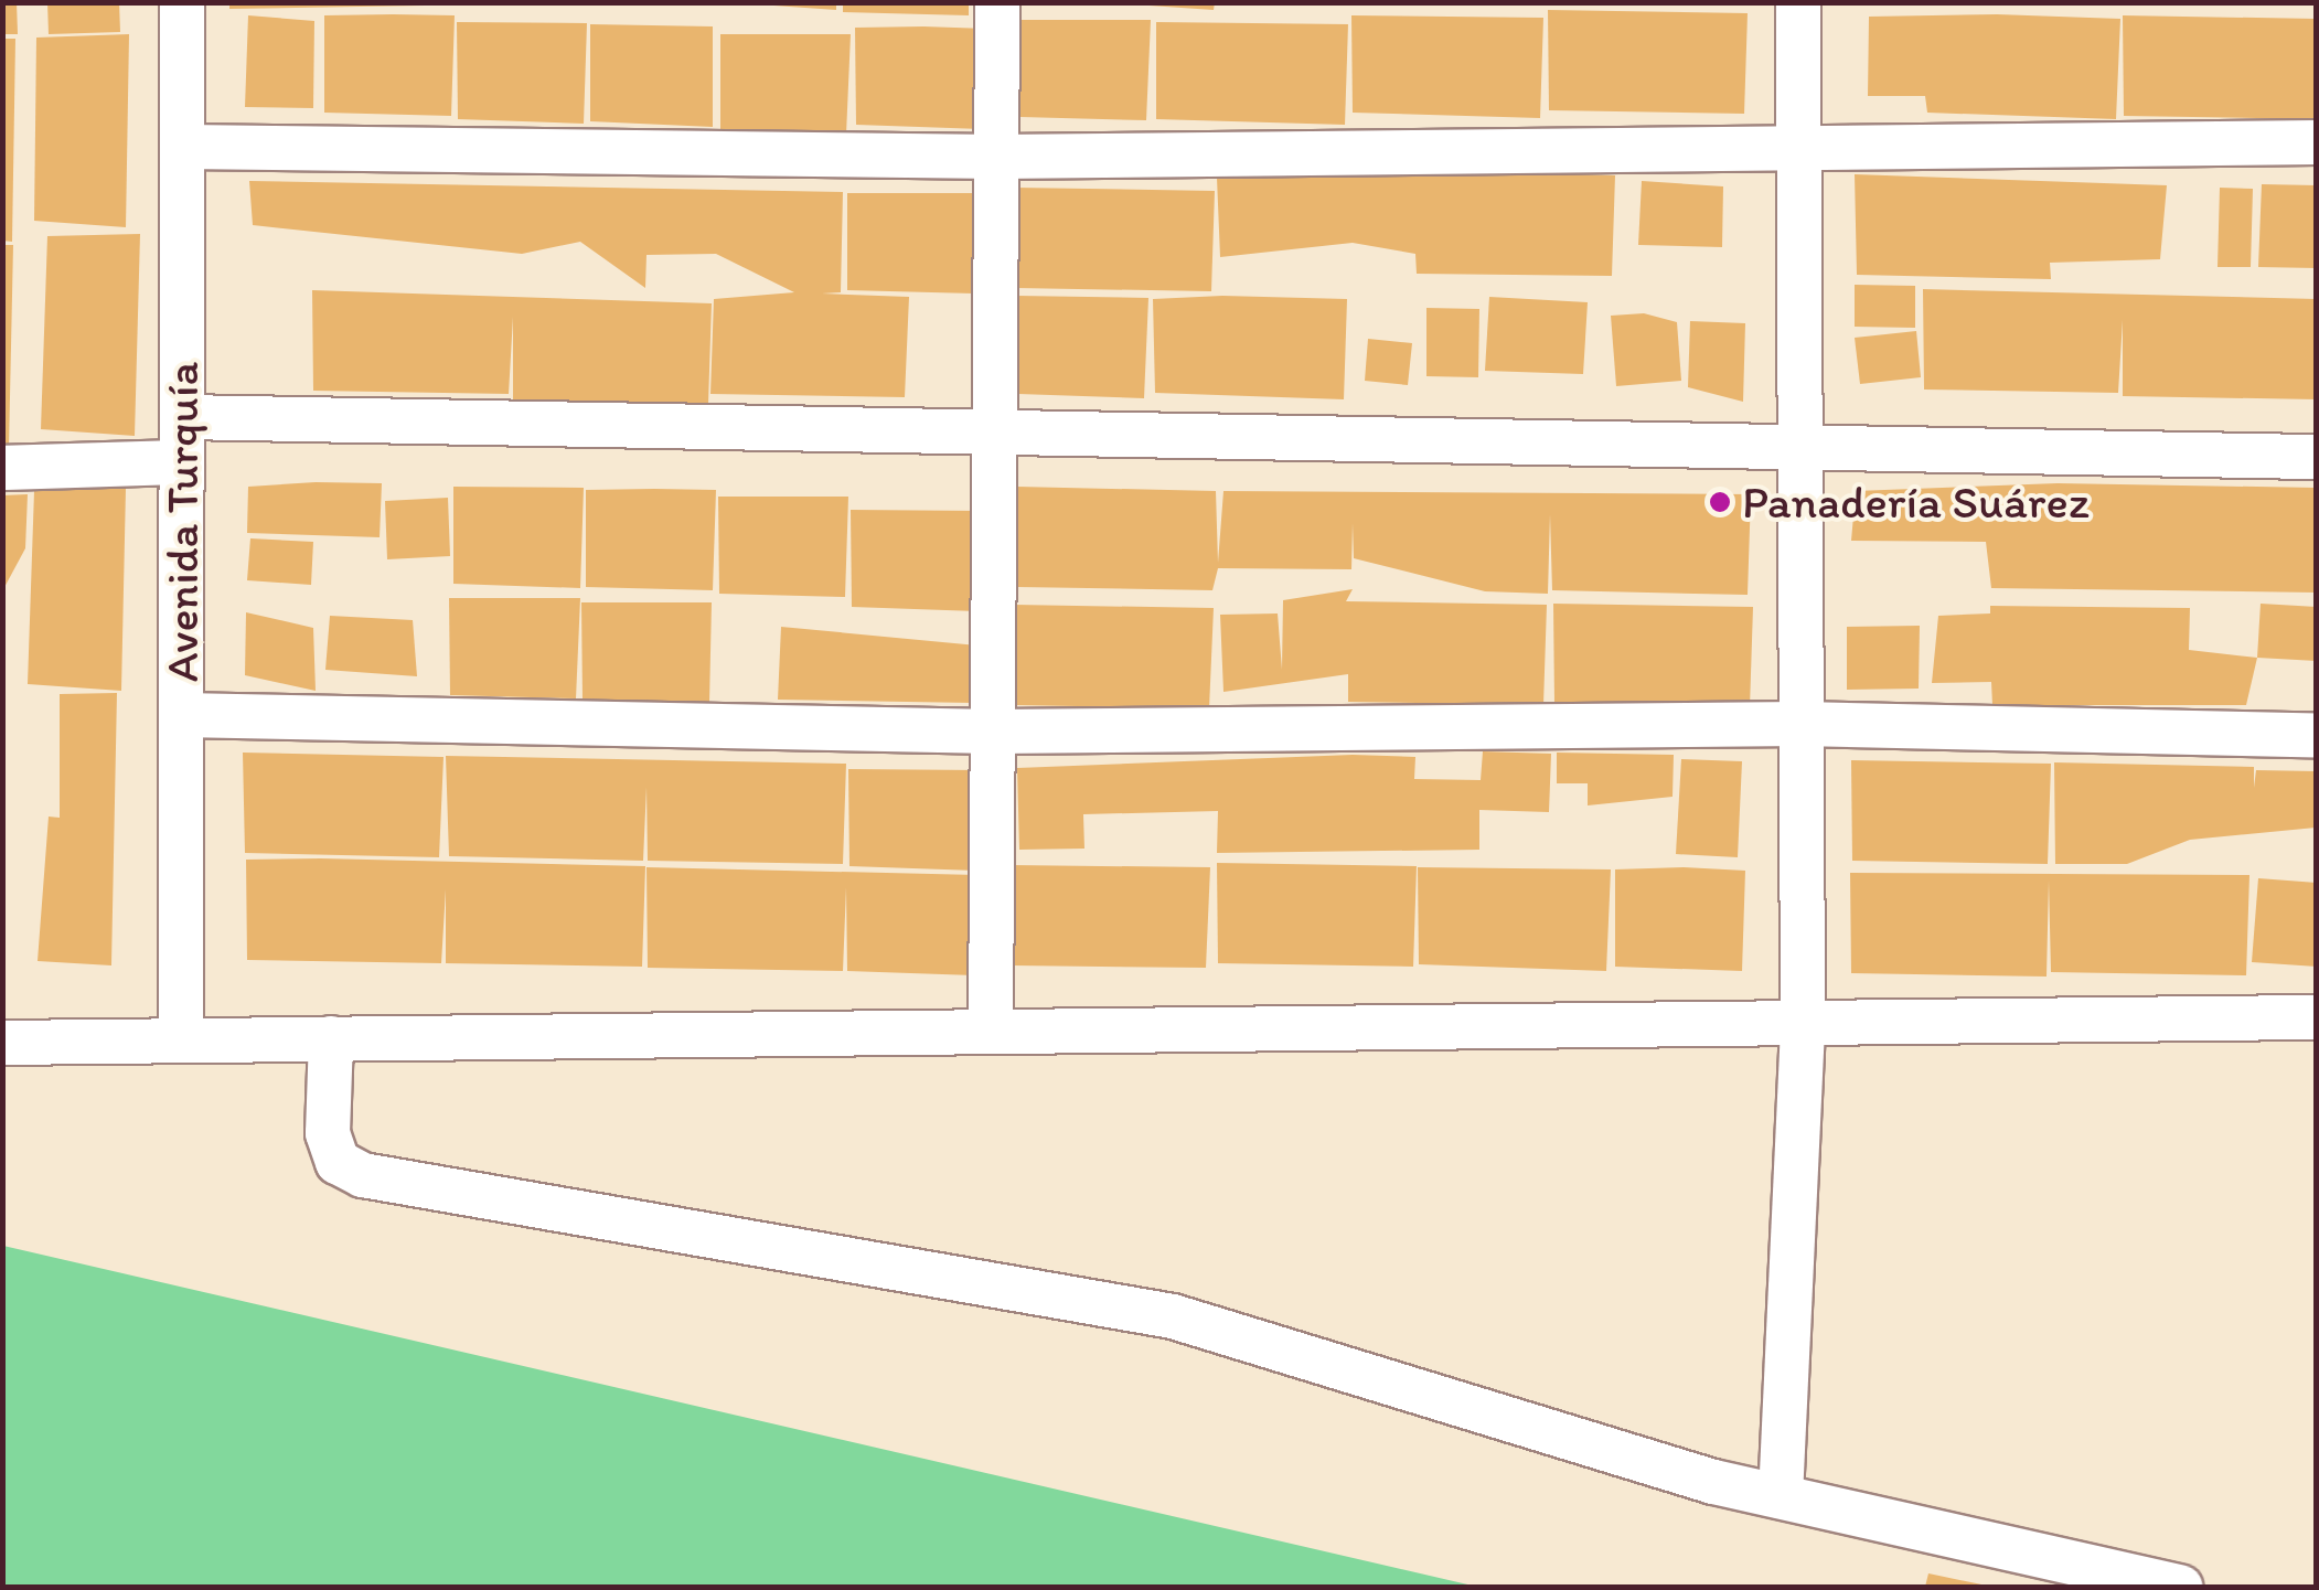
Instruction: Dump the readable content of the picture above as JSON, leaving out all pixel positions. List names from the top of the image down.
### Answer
{
  "streets": {
    "street": ["Avenida Turquía"]
  },
  "places": ["Panadería Suárez"]
}
